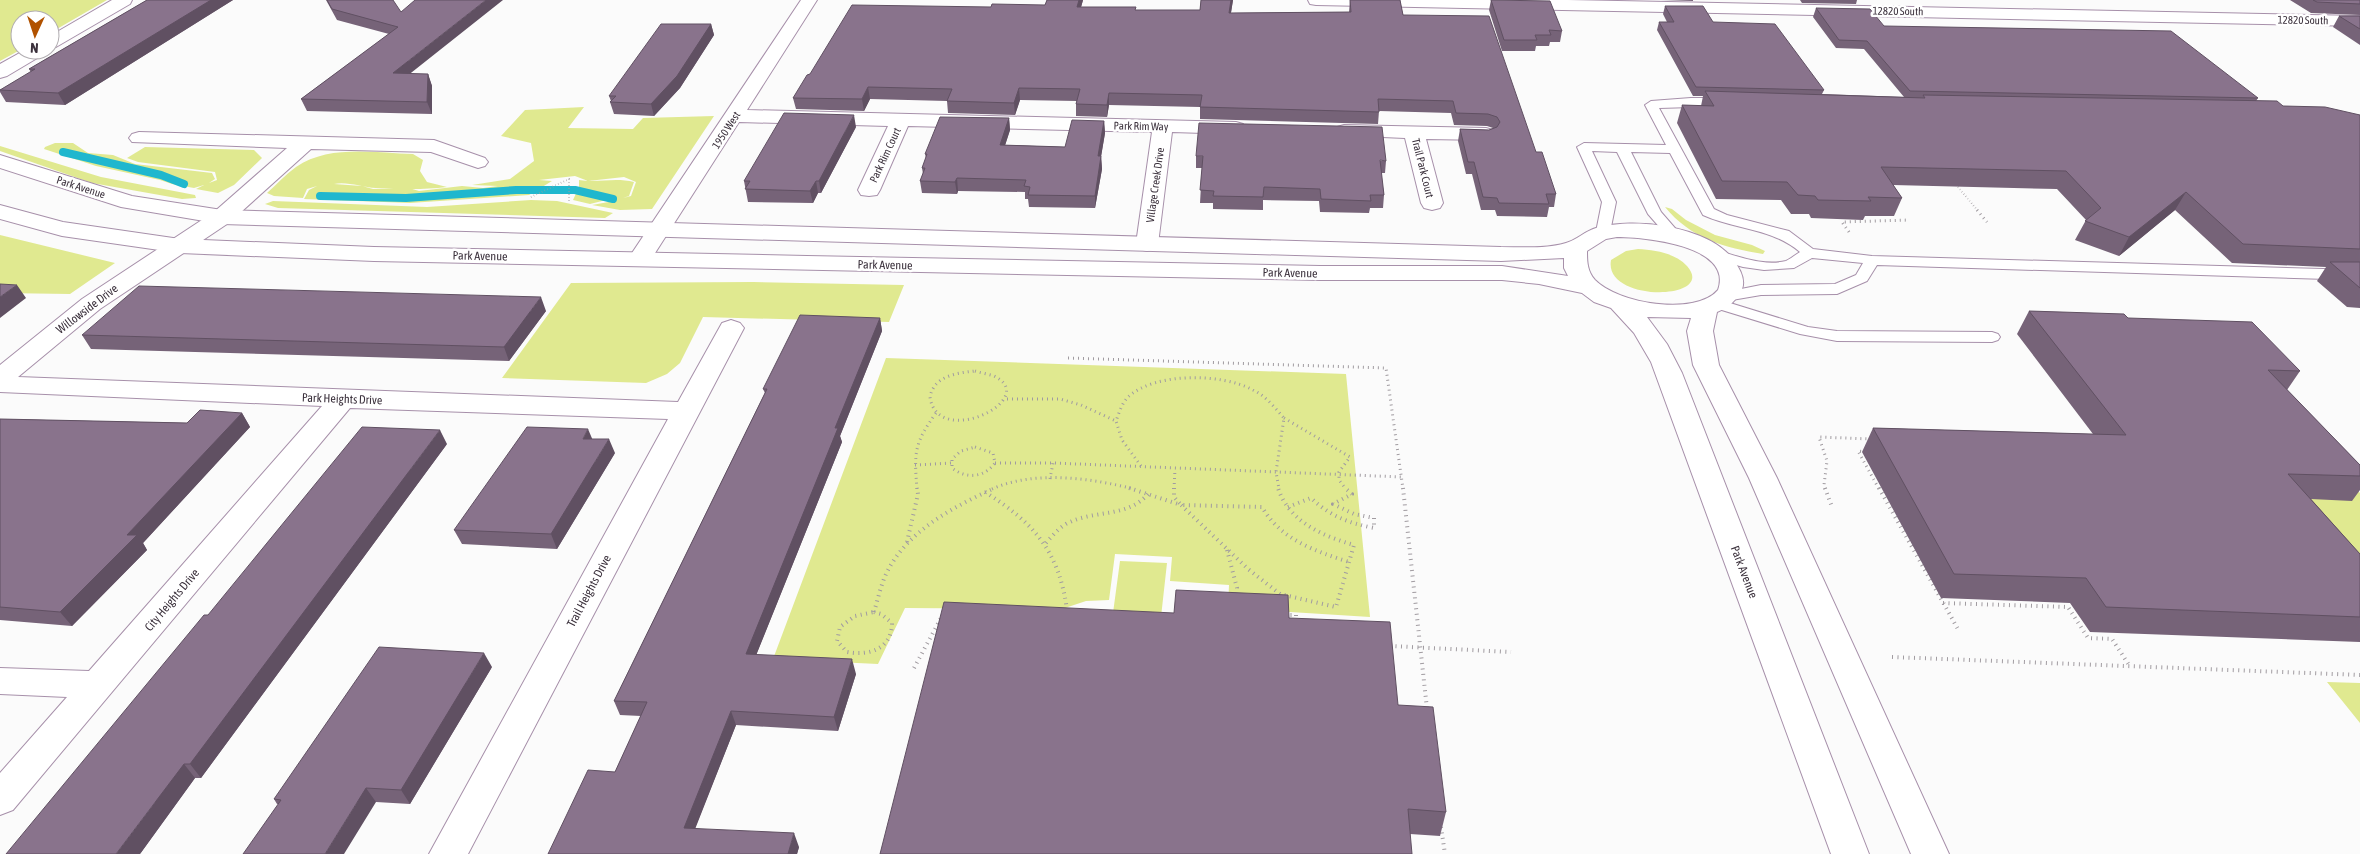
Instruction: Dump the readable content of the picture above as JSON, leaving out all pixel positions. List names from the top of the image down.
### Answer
{
  "streets": {
    "street": [
      "12820 South",
      "Park Rim Way",
      "1950 West",
      "Park Rim Court",
      "Trail Park Court",
      "Village Creek Drive",
      "Park Avenue",
      "Willowside Drive",
      "Park Heights Drive",
      "Trail Heights Drive",
      "City Heights Drive"
    ]
  },
  "crossings": [
    ["Park Rim Way", "1950 West"],
    ["Park Rim Way", "Park Rim Court"],
    ["Park Rim Way", "Village Creek Drive"],
    ["1950 West", "Park Avenue"],
    ["Village Creek Drive", "Park Avenue"],
    ["Park Avenue", "Willowside Drive"],
    ["Park Heights Drive", "Trail Heights Drive"],
    ["Park Heights Drive", "City Heights Drive"]
  ],
  "north": "bottom"
}
